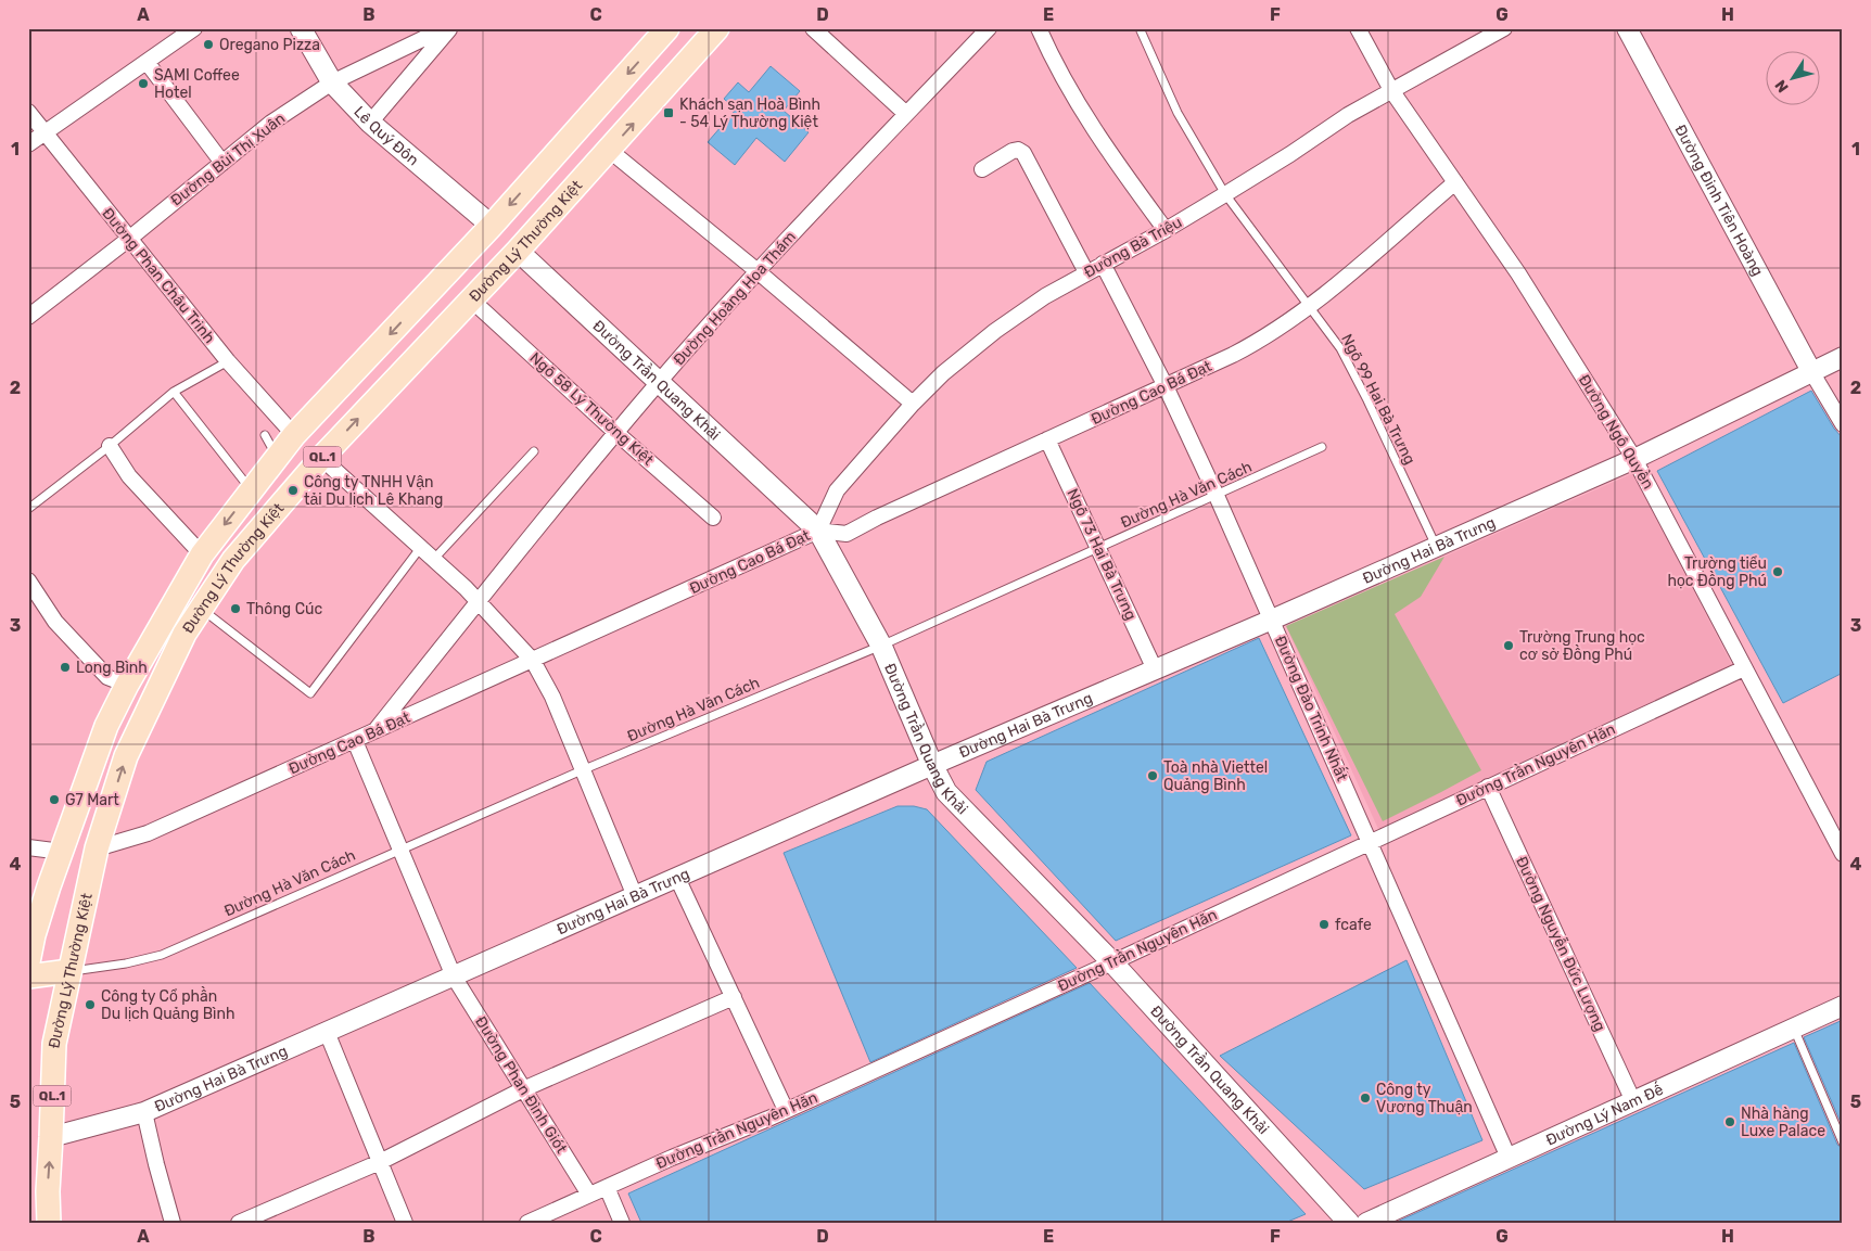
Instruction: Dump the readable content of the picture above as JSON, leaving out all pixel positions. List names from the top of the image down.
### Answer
{
  "streets": {
    "main road": [
      "Lê Quý Đôn",
      "Đường Lý Thường Kiệt",
      "Đường Trần Quang Khải",
      "QL.1"
    ],
    "street": [
      "Đường Bùi Thị Xuân",
      "Đường Đinh Tiên Hoàng",
      "Đường Bà Triệu",
      "Đường Phan Châu Trinh",
      "Đường Hoàng Hoa Thám",
      "Đường Cao Bá Đạt",
      "Ngõ 58 Lý Thường Kiệt",
      "Đường Ngô Quyền",
      "Đường Hai Bà Trưng",
      "Ngõ 73 Hai Bà Trưng",
      "Đường Đào Trinh Nhất",
      "Đường Trần Nguyên Hãn",
      "Đường Nguyễn Đức Lượng",
      "Đường Phan Đình Giót",
      "Đường Lý Nam Đế"
    ],
    "lane": ["Ngõ 99 Hai Bà Trưng", "Đường Hà Văn Cách"]
  },
  "crossings": [
    ["Lê Quý Đôn", "Đường Bùi Thị Xuân"],
    ["Lê Quý Đôn", "Đường Lý Thường Kiệt"],
    ["Đường Bùi Thị Xuân", "Đường Phan Châu Trinh"],
    ["Đường Đinh Tiên Hoàng", "Đường Hai Bà Trưng"],
    ["Đường Lý Thường Kiệt", "Đường Phan Châu Trinh"],
    ["Đường Lý Thường Kiệt", "Đường Trần Quang Khải"],
    ["Đường Lý Thường Kiệt", "Đường Cao Bá Đạt"],
    ["Đường Lý Thường Kiệt", "Ngõ 58 Lý Thường Kiệt"],
    ["Đường Lý Thường Kiệt", "Đường Hà Văn Cách"],
    ["Đường Lý Thường Kiệt", "Đường Hai Bà Trưng"],
    ["Đường Bà Triệu", "Đường Trần Quang Khải"],
    ["Đường Bà Triệu", "Đường Cao Bá Đạt"],
    ["Đường Bà Triệu", "Ngõ 99 Hai Bà Trưng"],
    ["Đường Bà Triệu", "Đường Ngô Quyền"],
    ["Đường Bà Triệu", "Đường Đào Trinh Nhất"],
    ["Đường Hoàng Hoa Thám", "Đường Trần Quang Khải"],
    ["Đường Hoàng Hoa Thám", "Đường Cao Bá Đạt"],
    ["Đường Hoàng Hoa Thám", "Ngõ 58 Lý Thường Kiệt"],
    ["Đường Trần Quang Khải", "Đường Cao Bá Đạt"],
    ["Đường Trần Quang Khải", "Đường Hà Văn Cách"],
    ["Đường Trần Quang Khải", "Đường Hai Bà Trưng"],
    ["Đường Trần Quang Khải", "Đường Trần Nguyên Hãn"],
    ["Đường Cao Bá Đạt", "Ngõ 99 Hai Bà Trưng"],
    ["Đường Cao Bá Đạt", "Đường Ngô Quyền"],
    ["Đường Cao Bá Đạt", "Ngõ 73 Hai Bà Trưng"],
    ["Đường Cao Bá Đạt", "Đường Đào Trinh Nhất"],
    ["Đường Cao Bá Đạt", "Đường Phan Đình Giót"],
    ["Ngõ 99 Hai Bà Trưng", "Đường Hai Bà Trưng"],
    ["Đường Ngô Quyền", "Đường Hai Bà Trưng"],
    ["Đường Ngô Quyền", "Đường Trần Nguyên Hãn"],
    ["Đường Hà Văn Cách", "Ngõ 73 Hai Bà Trưng"],
    ["Đường Hà Văn Cách", "Đường Đào Trinh Nhất"],
    ["Đường Hà Văn Cách", "Đường Phan Đình Giót"],
    ["Đường Hai Bà Trưng", "Ngõ 73 Hai Bà Trưng"],
    ["Đường Hai Bà Trưng", "Đường Đào Trinh Nhất"],
    ["Đường Hai Bà Trưng", "Đường Phan Đình Giót"],
    ["Đường Đào Trinh Nhất", "Đường Trần Nguyên Hãn"],
    ["Đường Đào Trinh Nhất", "Đường Lý Nam Đế"],
    ["Đường Trần Nguyên Hãn", "Đường Nguyễn Đức Lượng"],
    ["Đường Trần Nguyên Hãn", "Đường Phan Đình Giót"],
    ["Đường Nguyễn Đức Lượng", "Đường Lý Nam Đế"]
  ],
  "places": {
    "other": [
      "Oregano Pizza",
      "SAMI Coffee Hotel",
      "Công ty TNHH Vận tải Du lịch Lê Khang",
      "Trường tiểu học Đồng Phú",
      "Thông Cúc",
      "Trường Trung học cơ sở Đồng Phú",
      "Long Bình",
      "Toà nhà Viettel Quảng Bình",
      "G7 Mart",
      "fcafe",
      "Công ty Cổ phần Du lịch Quảng Bình",
      "Công ty Vương Thuận",
      "Nhà hàng Luxe Palace"
    ],
    "transit": ["Khách sạn Hoà Bình - 54 Lý Thường Kiệt"]
  },
  "north": "bottom left",
  "grid": {
    "columns": [
      "A",
      "B",
      "C",
      "D",
      "E",
      "F",
      "G",
      "H"
    ],
    "rows": [
      "1",
      "2",
      "3",
      "4",
      "5"
    ]
  }
}
